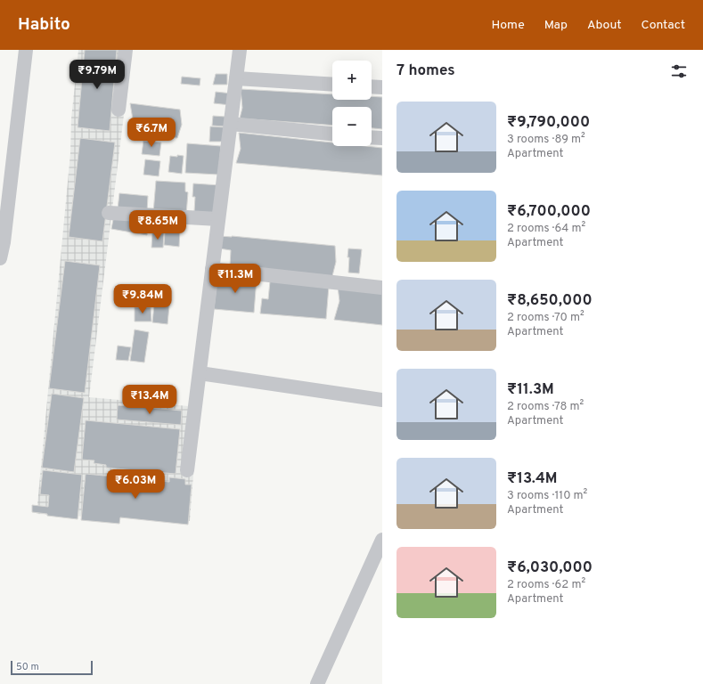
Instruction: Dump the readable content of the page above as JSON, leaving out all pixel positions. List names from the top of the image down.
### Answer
{
  "scale_bar": "50 m",
  "page": {
    "header": "Habito",
    "nav": [
      "Home",
      "Map",
      "About",
      "Contact"
    ],
    "heading": "7 homes",
    "price": [
      "₹9.79M",
      "₹6.7M",
      "₹8.65M",
      "₹11.3M",
      "₹9.84M",
      "₹13.4M",
      "₹6.03M"
    ],
    "map_buttons": ["+", "−"],
    "list": [
      {
        "name": "₹9,790,000",
        "note": "3 rooms · 89 m² · Apartment"
      },
      {
        "name": "₹6,700,000",
        "note": "2 rooms · 64 m² · Apartment"
      },
      {
        "name": "₹8,650,000",
        "note": "2 rooms · 70 m² · Apartment"
      },
      {
        "name": "₹11.3M",
        "note": "2 rooms · 78 m² · Apartment"
      },
      {
        "name": "₹13.4M",
        "note": "3 rooms · 110 m² · Apartment"
      },
      {
        "name": "₹6,030,000",
        "note": "2 rooms · 62 m² · Apartment"
      }
    ],
    "scale": "50 m"
  }
}
